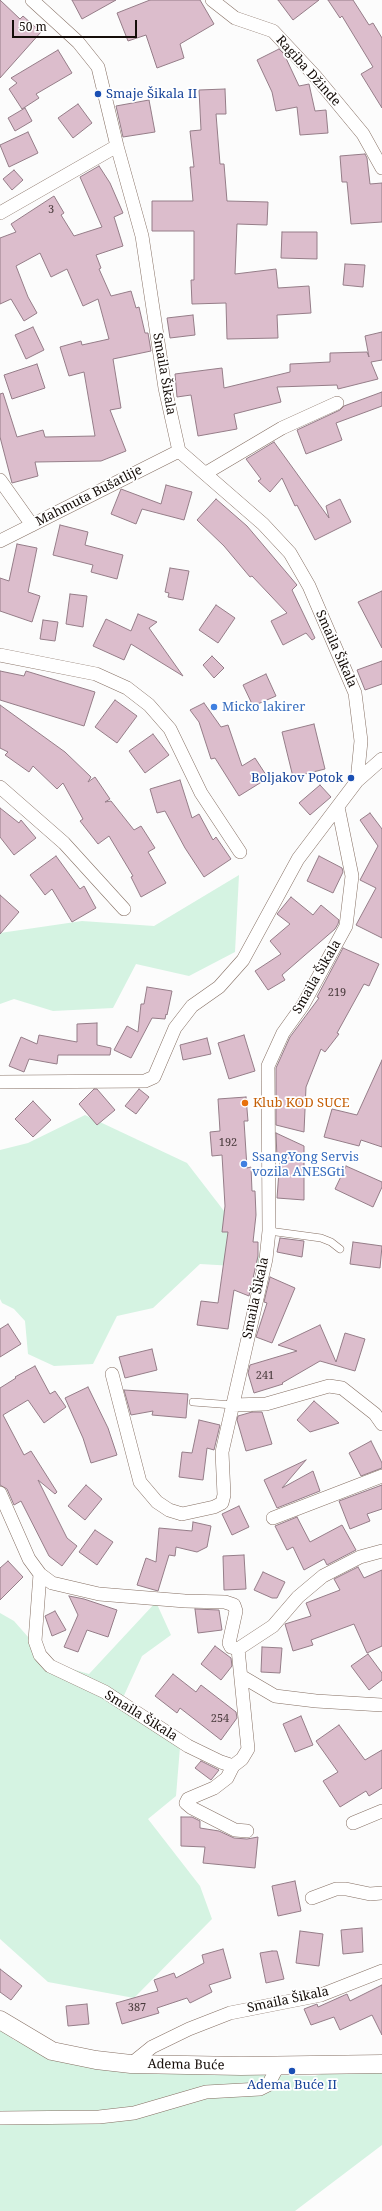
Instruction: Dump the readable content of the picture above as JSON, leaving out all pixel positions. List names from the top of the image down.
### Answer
{
  "streets": {
    "street": [
      "Ragiba Džinde",
      "Smaila Šikala",
      "Mahmuta Bušatlije",
      "Adema Buće"
    ]
  },
  "crossings": [
    ["Smaila Šikala", "Mahmuta Bušatlije"],
    ["Smaila Šikala", "Adema Buće"]
  ],
  "places": [
    "Smaje Šikala II",
    "Micko lakirer",
    "Boljakov Potok",
    "Klub KOD SUCE",
    "SsangYong Servis vozila ANESGti",
    "Adema Buće II"
  ],
  "house_numbers": [
    "3",
    "219",
    "192",
    "241",
    "254",
    "387"
  ],
  "scale_bar": "50 m"
}
